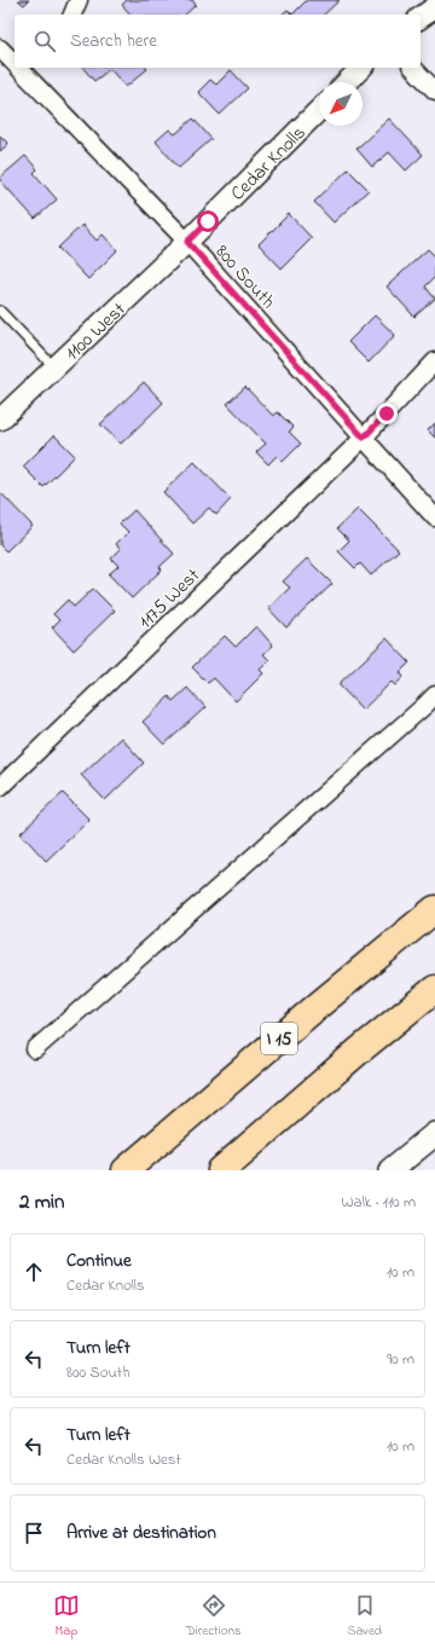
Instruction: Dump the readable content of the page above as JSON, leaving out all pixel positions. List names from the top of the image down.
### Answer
{
  "streets": {
    "highway": ["I 15"],
    "street": [
      "Cedar Knolls",
      "800 South",
      "1100 West",
      "1175 West"
    ]
  },
  "crossings": [
    ["Cedar Knolls", "800 South"],
    ["Cedar Knolls", "1100 West"],
    ["800 South", "1100 West"],
    ["800 South", "1175 West"]
  ],
  "north": "bottom left",
  "page": {
    "search": "Search here",
    "heading": ["2 min", "Walk · 110 m"],
    "list": [
      ["Continue", "Cedar Knolls", "10 m"],
      ["Turn left", "800 South", "90 m"],
      ["Turn left", "Cedar Knolls West", "10 m"],
      "Arrive at destination"
    ],
    "nav": ["Map", "Directions", "Saved"]
  }
}
